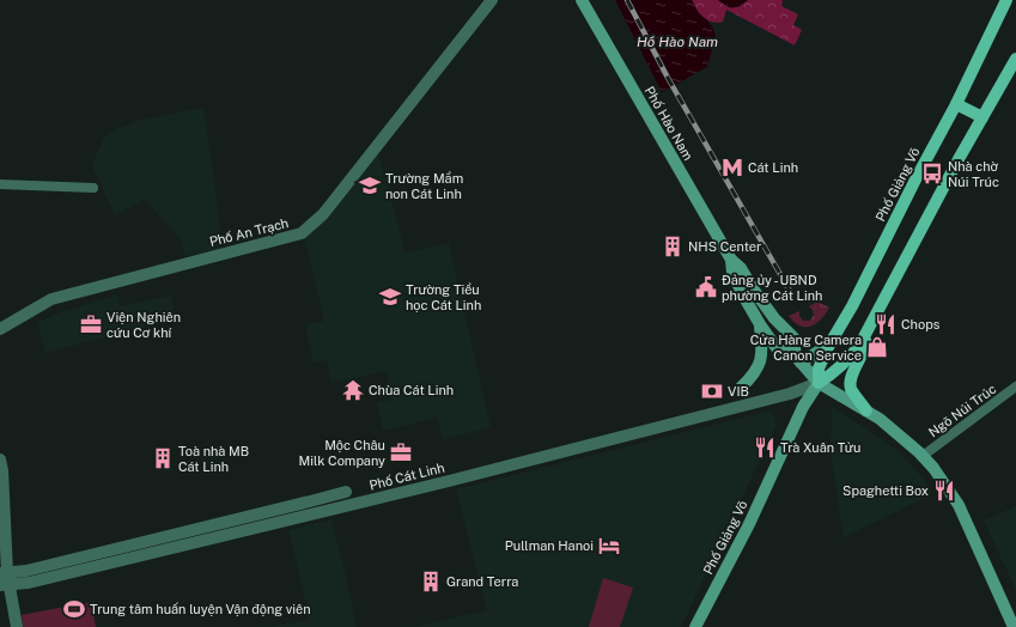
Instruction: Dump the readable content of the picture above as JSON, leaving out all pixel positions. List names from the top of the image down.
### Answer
{
  "streets": {
    "main road": ["Phố Hào Nam", "Phố Giảng Võ"],
    "street": ["Phố An Trạch", "Ngõ Núi Trúc", "Phố Cát Linh"]
  },
  "crossings": [
    ["Phố Hào Nam", "Phố Giảng Võ"],
    ["Phố Hào Nam", "Ngõ Núi Trúc"],
    ["Phố Hào Nam", "Phố Cát Linh"],
    ["Phố Giảng Võ", "Phố Cát Linh"]
  ],
  "water": ["Hồ Hào Nam"],
  "places": {
    "metro station": ["Cát Linh"],
    "bus stop": ["Nhà chờ Núi Trúc"],
    "school or university": ["Trường Mầm non Cát Linh", "Trường Tiểu học Cát Linh"],
    "building": ["NHS Center", "Toà nhà MB Cát Linh", "Grand Terra"],
    "public building": ["Đảng ủy - UBND phường Cát Linh"],
    "office": ["Viện Nghiên cứu Cơ khí", "Mộc Châu Milk Company"],
    "restaurant": ["Chops", "Trà Xuân Tửu", "Spaghetti Box"],
    "shop": ["Cửa Hàng Camera Canon Service"],
    "temple": ["Chùa Cát Linh"],
    "bank": ["VIB"],
    "hotel": ["Pullman Hanoi"],
    "sports": ["Trung tâm huấn luyện Vận động viên"]
  }
}
